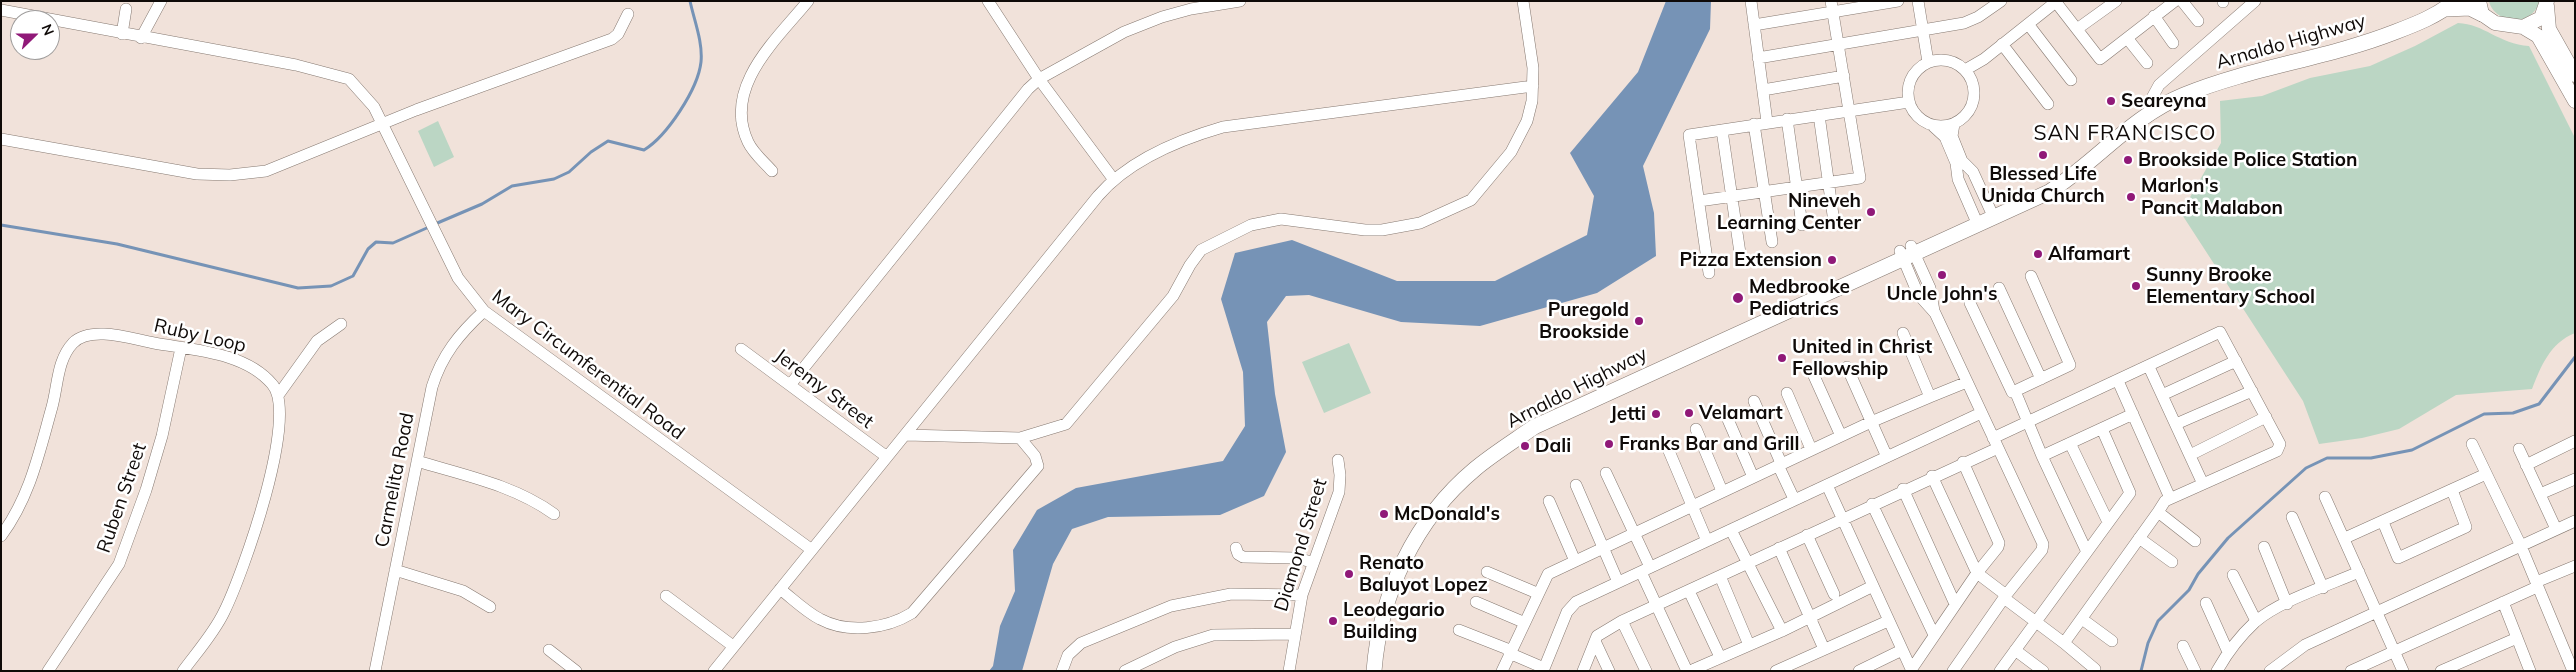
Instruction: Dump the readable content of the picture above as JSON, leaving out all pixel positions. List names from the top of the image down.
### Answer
{
  "streets": {
    "main road": ["Arnaldo Highway"],
    "street": [
      "Ruby Loop",
      "Mary Circumferential Road",
      "Jeremy Street",
      "Carmelita Road",
      "Ruben Street",
      "Diamond Street"
    ]
  },
  "crossings": [
    ["Ruby Loop", "Ruben Street"],
    ["Mary Circumferential Road", "Carmelita Road"]
  ],
  "districts": ["SAN FRANCISCO"],
  "places": [
    "Seareyna",
    "Blessed Life Unida Church",
    "Brookside Police Station",
    "Marlon's Pancit Malabon",
    "Nineveh Learning Center",
    "Alfamart",
    "Pizza Extension",
    "Uncle John's",
    "Sunny Brooke Elementary School",
    "Medbrooke Pediatrics",
    "Puregold Brookside",
    "United in Christ Fellowship",
    "Velamart",
    "Jetti",
    "Franks Bar and Grill",
    "Dali",
    "McDonald's",
    "Renato Baluyot Lopez",
    "Leodegario Building"
  ],
  "north": "right"
}
